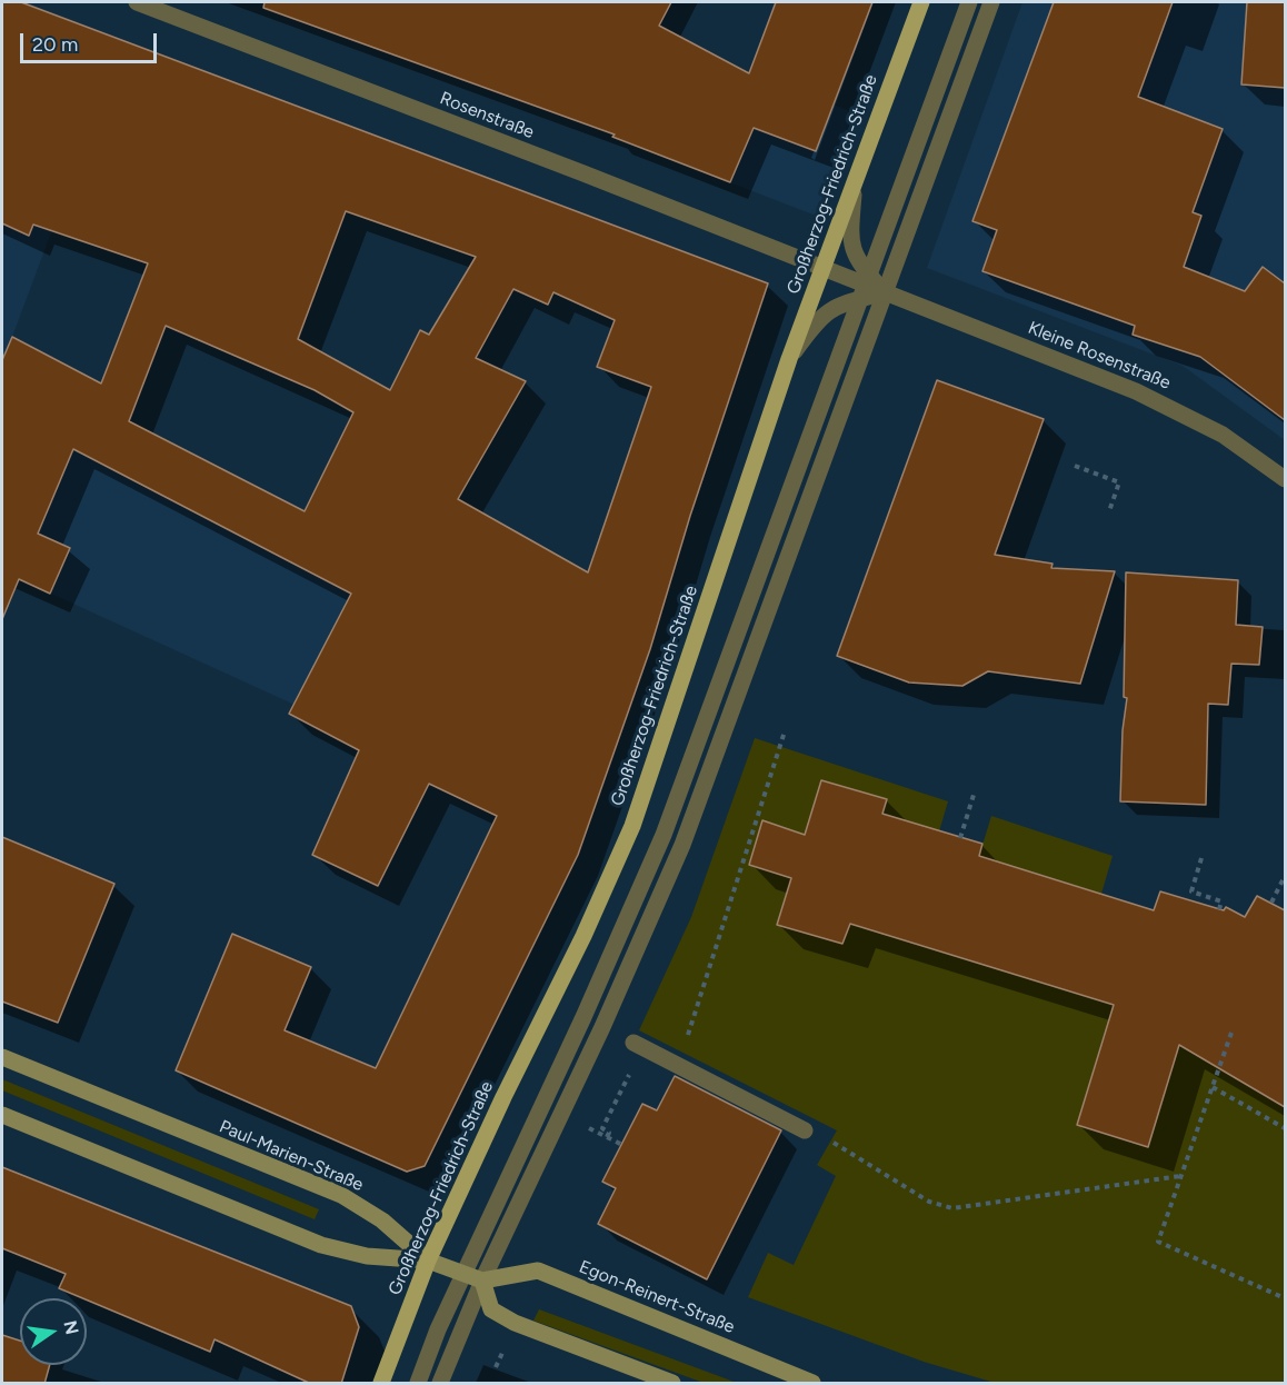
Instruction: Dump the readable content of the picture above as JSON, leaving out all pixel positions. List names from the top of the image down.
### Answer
{
  "streets": {
    "main road": ["Großherzog-Friedrich-Straße", "Paul-Marien-Straße", "Egon-Reinert-Straße"],
    "street": ["Rosenstraße", "Kleine Rosenstraße"]
  },
  "crossings": [
    ["Rosenstraße", "Großherzog-Friedrich-Straße"],
    ["Rosenstraße", "Kleine Rosenstraße"],
    ["Großherzog-Friedrich-Straße", "Kleine Rosenstraße"],
    ["Großherzog-Friedrich-Straße", "Paul-Marien-Straße"],
    ["Großherzog-Friedrich-Straße", "Egon-Reinert-Straße"],
    ["Paul-Marien-Straße", "Egon-Reinert-Straße"]
  ],
  "scale_bar": "20 m",
  "north": "right"
}
